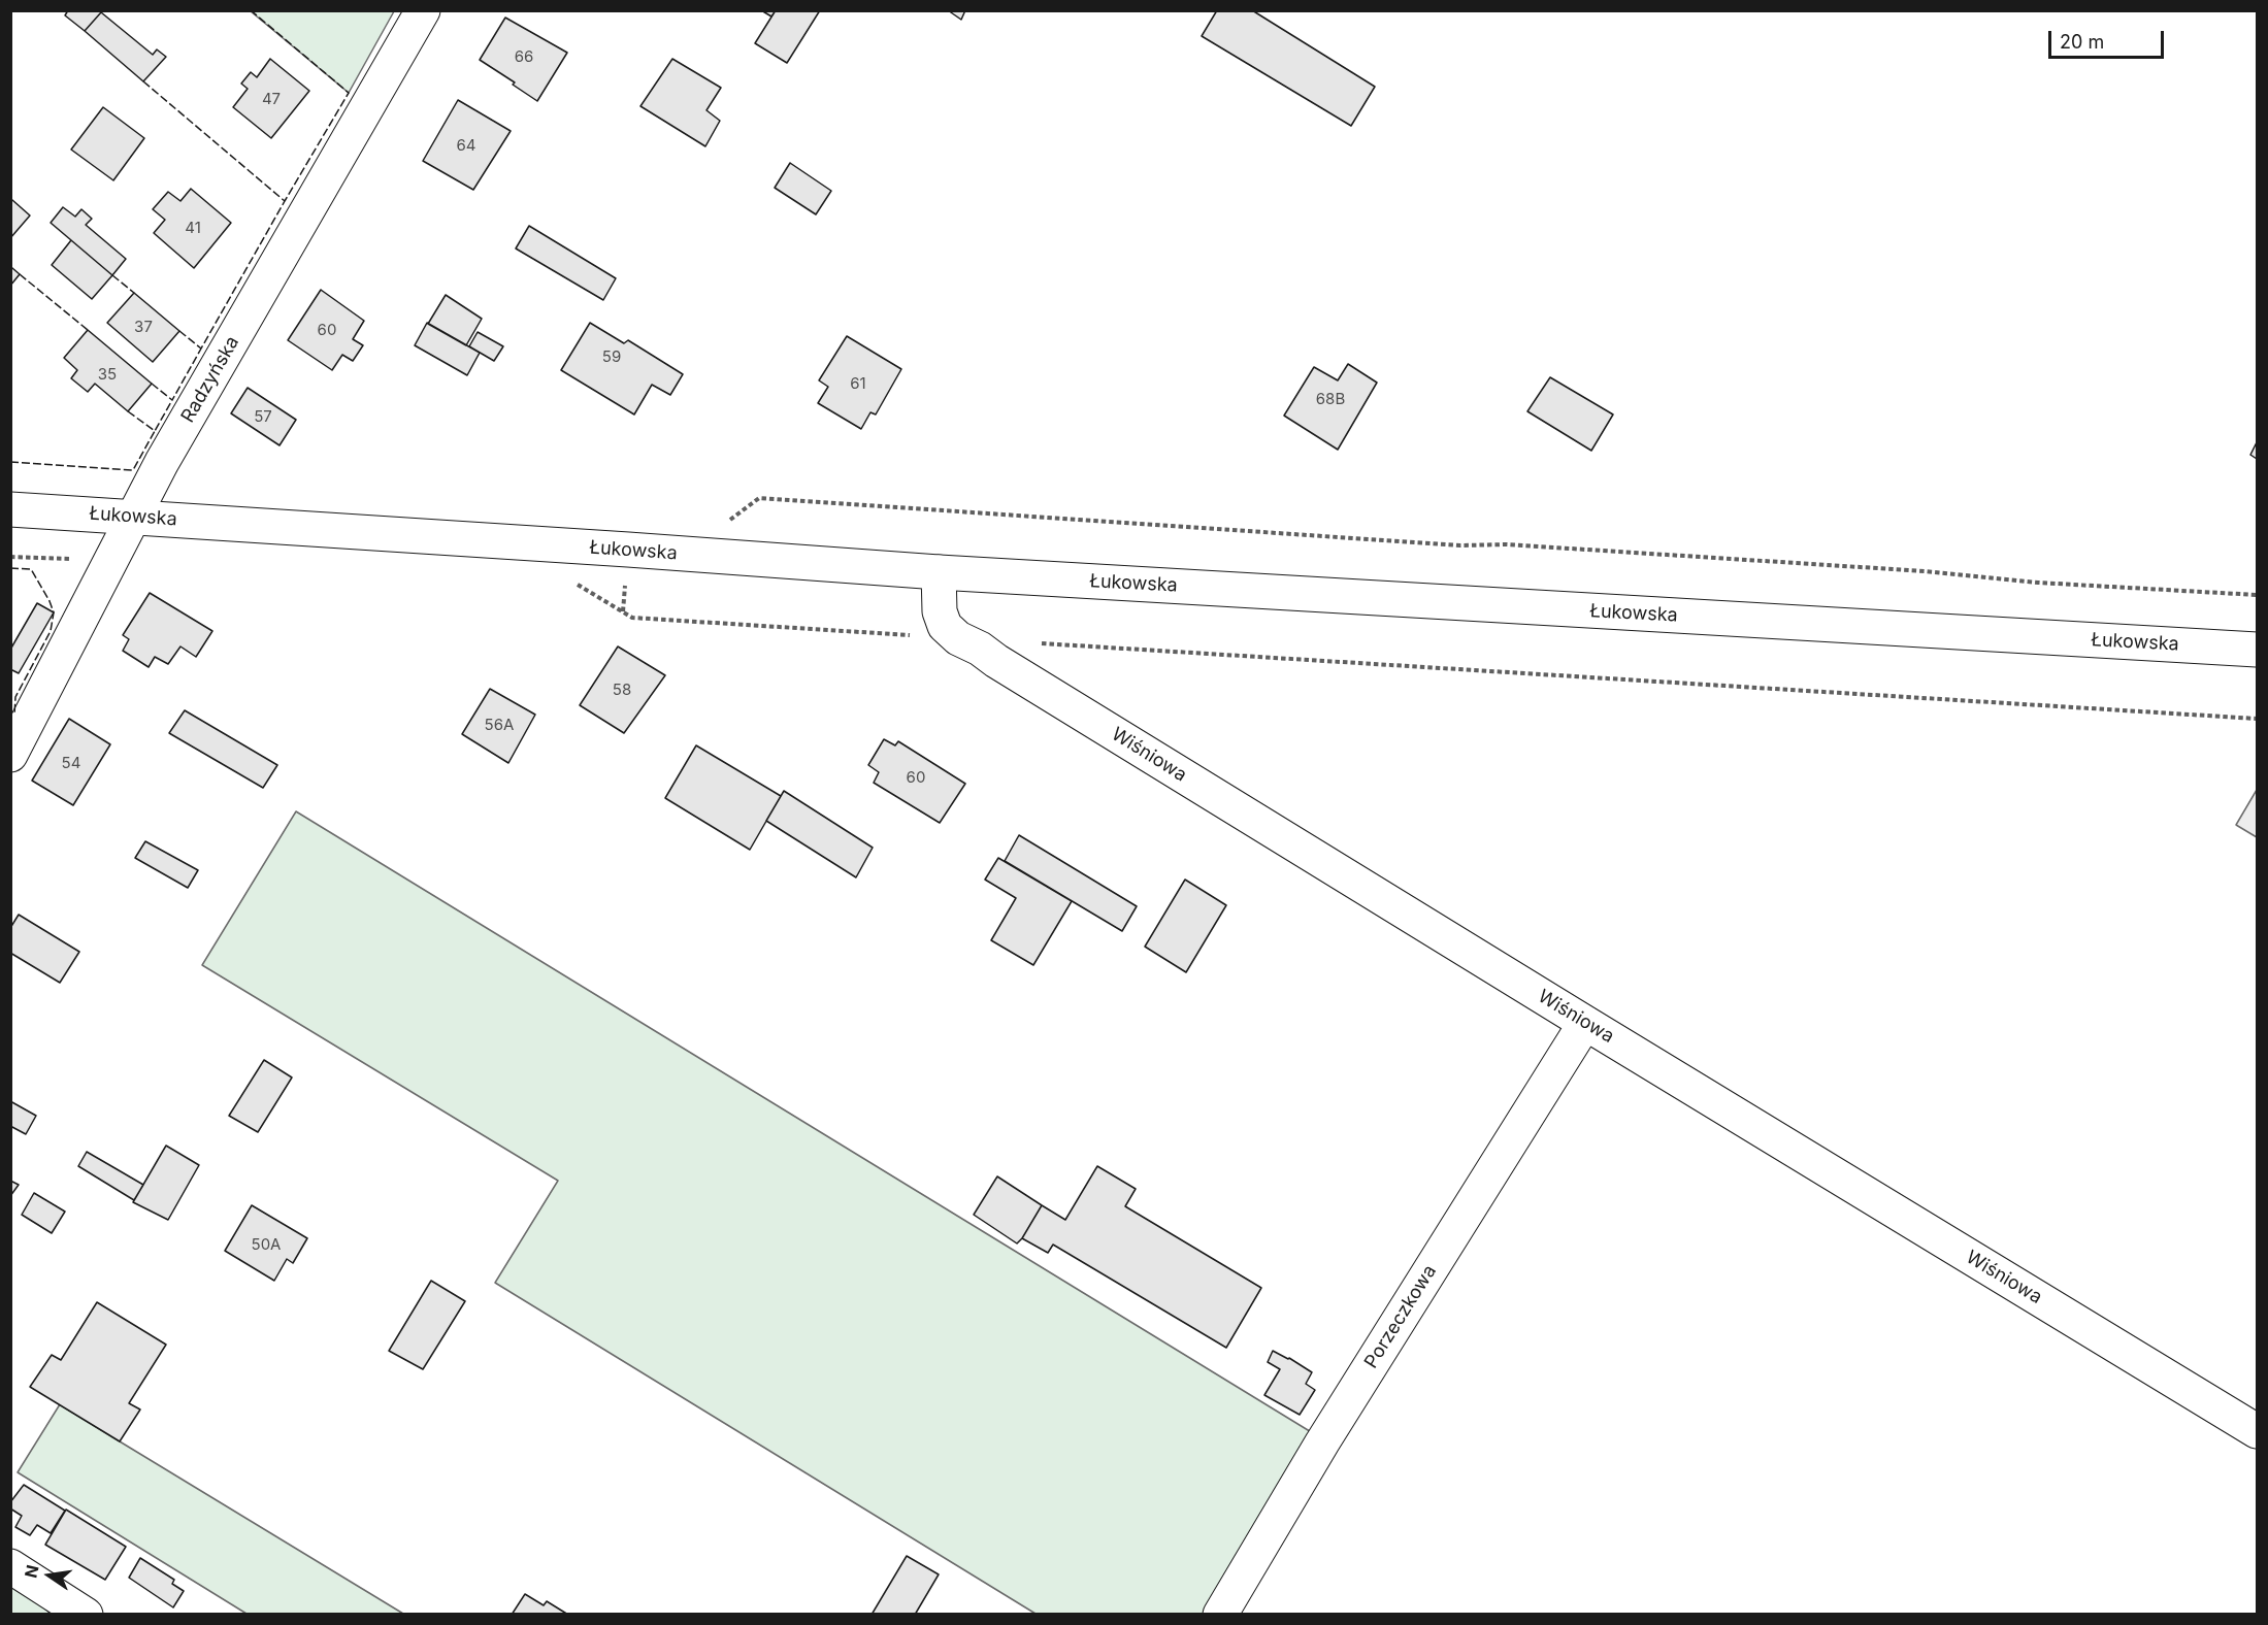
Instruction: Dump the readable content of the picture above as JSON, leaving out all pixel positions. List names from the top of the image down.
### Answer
{
  "streets": {
    "street": [
      "Radzyńska",
      "Łukowska",
      "Wiśniowa",
      "Porzeczkowa"
    ]
  },
  "crossings": [
    ["Radzyńska", "Łukowska"],
    ["Łukowska", "Wiśniowa"],
    ["Wiśniowa", "Porzeczkowa"]
  ],
  "house_numbers": [
    "66",
    "47",
    "64",
    "41",
    "37",
    "60",
    "59",
    "35",
    "61",
    "68B",
    "57",
    "58",
    "56A",
    "54",
    "60",
    "50A"
  ],
  "scale_bar": "20 m",
  "north": "left"
}
